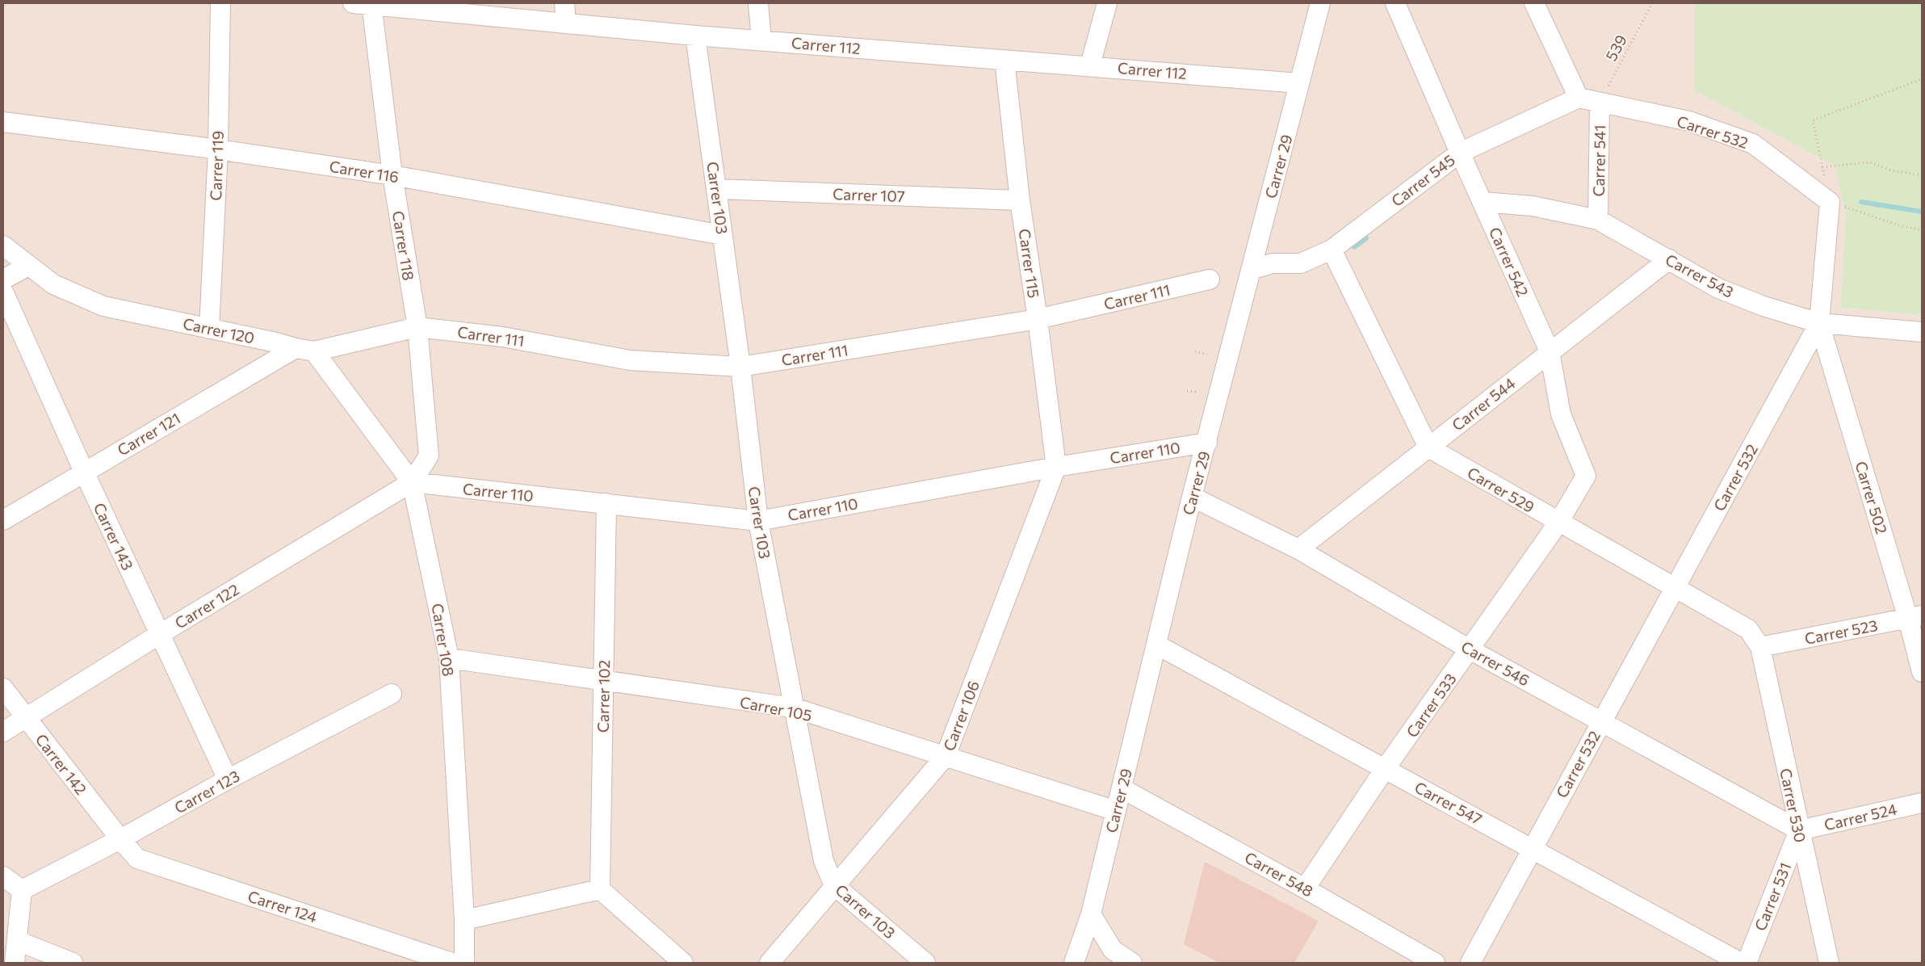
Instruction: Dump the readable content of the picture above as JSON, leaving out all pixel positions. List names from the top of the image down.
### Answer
{
  "streets": {
    "street": [
      "Carrer 112",
      "Carrer 532",
      "Carrer 541",
      "Carrer 119",
      "Carrer 29",
      "Carrer 116",
      "Carrer 545",
      "Carrer 107",
      "Carrer 103",
      "Carrer 118",
      "Carrer 542",
      "Carrer 115",
      "Carrer 543",
      "Carrer 111",
      "Carrer 120",
      "Carrer 544",
      "Carrer 121",
      "Carrer 110",
      "Carrer 529",
      "Carrer 502",
      "Carrer 143",
      "Carrer 122",
      "Carrer 523",
      "Carrer 108",
      "Carrer 546",
      "Carrer 102",
      "Carrer 533",
      "Carrer 105",
      "Carrer 106",
      "Carrer 142",
      "Carrer 123",
      "Carrer 547",
      "Carrer 530",
      "Carrer 524",
      "Carrer 548",
      "Carrer 531",
      "Carrer 124"
    ],
    "path": ["539"]
  },
  "crossings": [
    ["Carrer 112", "Carrer 29"],
    ["Carrer 112", "Carrer 103"],
    ["Carrer 112", "Carrer 118"],
    ["Carrer 112", "Carrer 115"],
    ["539", "Carrer 532"],
    ["539", "Carrer 541"],
    ["Carrer 532", "Carrer 541"],
    ["Carrer 532", "Carrer 543"],
    ["Carrer 532", "Carrer 529"],
    ["Carrer 532", "Carrer 502"],
    ["Carrer 532", "Carrer 546"],
    ["Carrer 532", "Carrer 547"],
    ["Carrer 541", "Carrer 543"],
    ["Carrer 119", "Carrer 116"],
    ["Carrer 119", "Carrer 120"],
    ["Carrer 29", "Carrer 545"],
    ["Carrer 29", "Carrer 110"],
    ["Carrer 29", "Carrer 546"],
    ["Carrer 29", "Carrer 105"],
    ["Carrer 29", "Carrer 547"],
    ["Carrer 29", "Carrer 548"],
    ["Carrer 116", "Carrer 103"],
    ["Carrer 116", "Carrer 118"],
    ["Carrer 545", "Carrer 542"],
    ["Carrer 107", "Carrer 103"],
    ["Carrer 107", "Carrer 115"],
    ["Carrer 103", "Carrer 111"],
    ["Carrer 103", "Carrer 110"],
    ["Carrer 103", "Carrer 105"],
    ["Carrer 103", "Carrer 106"],
    ["Carrer 118", "Carrer 111"],
    ["Carrer 118", "Carrer 120"],
    ["Carrer 118", "Carrer 110"],
    ["Carrer 118", "Carrer 122"],
    ["Carrer 118", "Carrer 108"],
    ["Carrer 542", "Carrer 543"],
    ["Carrer 542", "Carrer 544"],
    ["Carrer 542", "Carrer 529"],
    ["Carrer 542", "Carrer 533"],
    ["Carrer 115", "Carrer 111"],
    ["Carrer 115", "Carrer 110"],
    ["Carrer 115", "Carrer 106"],
    ["Carrer 543", "Carrer 544"],
    ["Carrer 543", "Carrer 502"],
    ["Carrer 111", "Carrer 120"],
    ["Carrer 120", "Carrer 121"],
    ["Carrer 120", "Carrer 108"],
    ["Carrer 544", "Carrer 529"],
    ["Carrer 544", "Carrer 546"],
    ["Carrer 121", "Carrer 143"],
    ["Carrer 110", "Carrer 122"],
    ["Carrer 110", "Carrer 108"],
    ["Carrer 110", "Carrer 102"],
    ["Carrer 110", "Carrer 106"],
    ["Carrer 529", "Carrer 523"],
    ["Carrer 529", "Carrer 533"],
    ["Carrer 529", "Carrer 530"],
    ["Carrer 502", "Carrer 523"],
    ["Carrer 143", "Carrer 122"],
    ["Carrer 143", "Carrer 123"],
    ["Carrer 122", "Carrer 108"],
    ["Carrer 122", "Carrer 142"],
    ["Carrer 523", "Carrer 530"],
    ["Carrer 108", "Carrer 105"],
    ["Carrer 546", "Carrer 533"],
    ["Carrer 546", "Carrer 530"],
    ["Carrer 546", "Carrer 524"],
    ["Carrer 546", "Carrer 531"],
    ["Carrer 102", "Carrer 105"],
    ["Carrer 533", "Carrer 547"],
    ["Carrer 533", "Carrer 548"],
    ["Carrer 105", "Carrer 106"],
    ["Carrer 142", "Carrer 123"],
    ["Carrer 142", "Carrer 124"],
    ["Carrer 123", "Carrer 124"],
    ["Carrer 530", "Carrer 524"],
    ["Carrer 530", "Carrer 531"],
    ["Carrer 524", "Carrer 531"]
  ]
}
